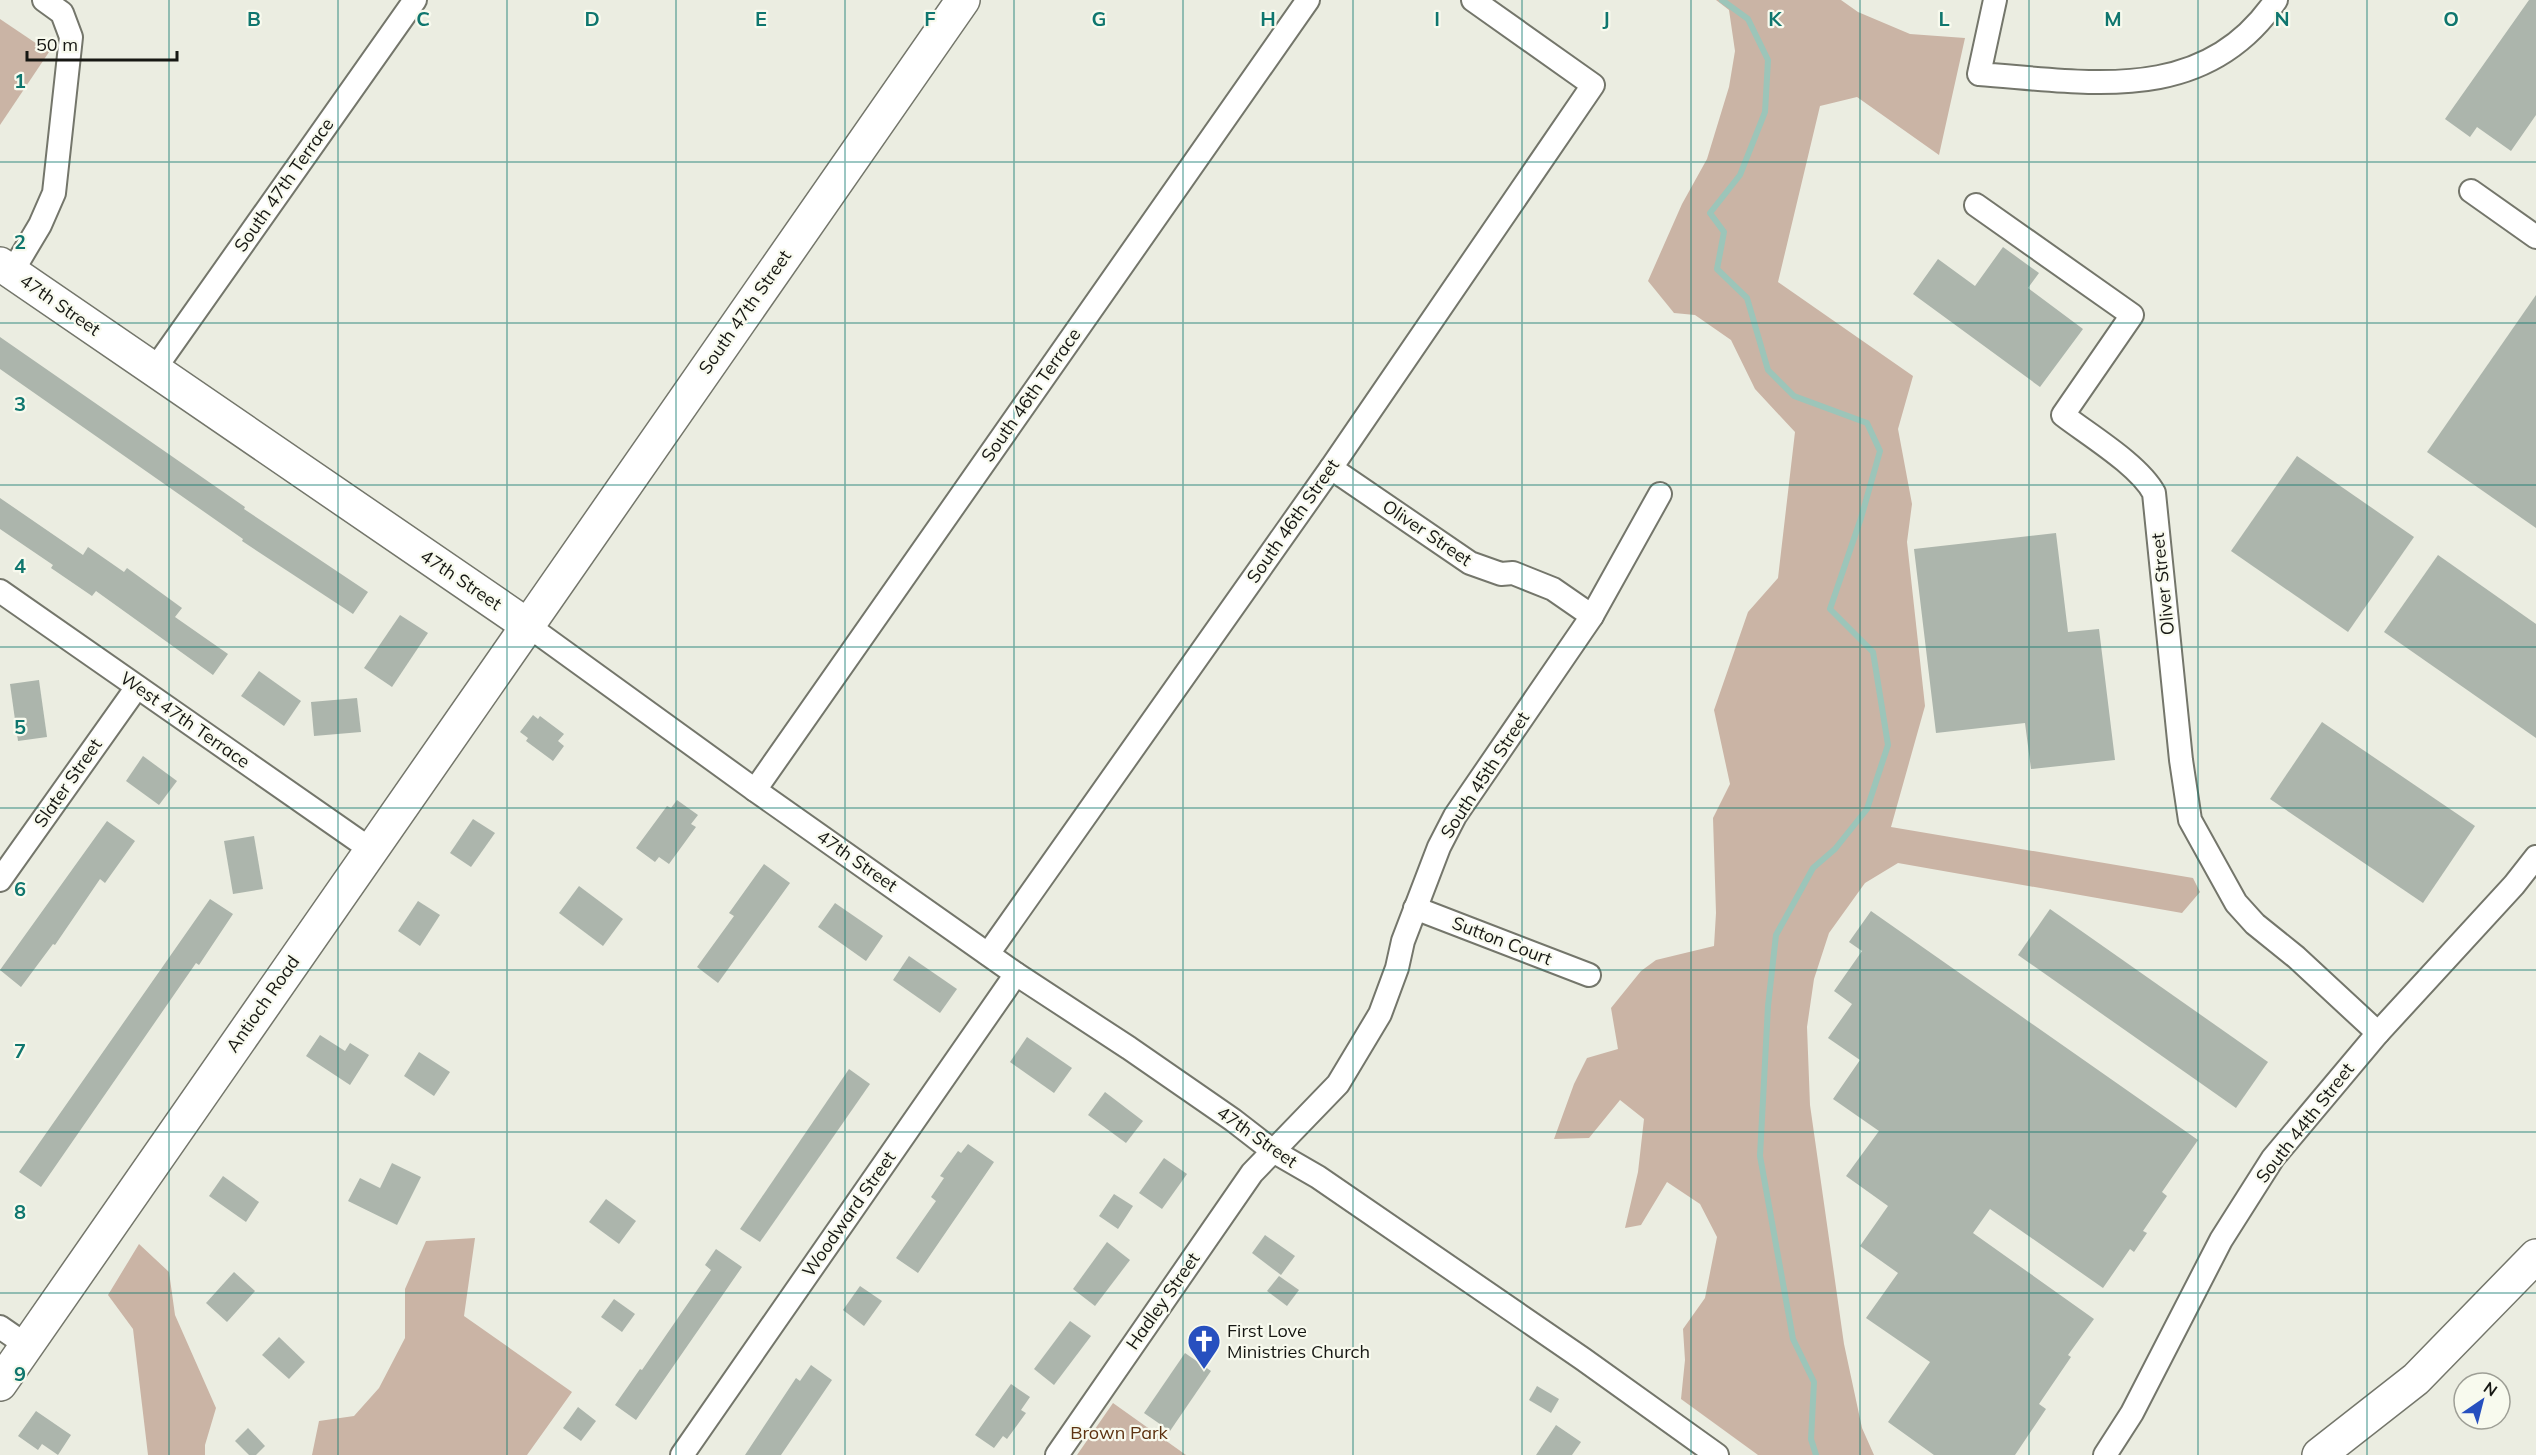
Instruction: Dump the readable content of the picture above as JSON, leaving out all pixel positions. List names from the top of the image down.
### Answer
{
  "streets": {
    "main road": ["47th Street", "South 47th Street", "Antioch Road"],
    "street": [
      "South 47th Terrace",
      "South 46th Terrace",
      "South 46th Street",
      "Oliver Street",
      "West 47th Terrace",
      "South 45th Street",
      "Slater Street",
      "Sutton Court",
      "South 44th Street",
      "Woodward Street",
      "Hadley Street"
    ]
  },
  "crossings": [
    ["South 47th Terrace", "47th Street"],
    ["47th Street", "South 47th Street"],
    ["47th Street", "South 46th Terrace"],
    ["47th Street", "South 46th Street"],
    ["47th Street", "South 45th Street"],
    ["47th Street", "Antioch Road"],
    ["47th Street", "Woodward Street"],
    ["47th Street", "Hadley Street"],
    ["South 47th Street", "Antioch Road"],
    ["South 46th Street", "Oliver Street"],
    ["Oliver Street", "South 45th Street"],
    ["Oliver Street", "South 44th Street"],
    ["West 47th Terrace", "Slater Street"],
    ["West 47th Terrace", "Antioch Road"],
    ["South 45th Street", "Sutton Court"],
    ["South 45th Street", "Hadley Street"]
  ],
  "parks": ["Brown Park"],
  "places": {
    "church": ["First Love Ministries Church"]
  },
  "scale_bar": "50 m",
  "north": "top right",
  "grid": {
    "columns": [
      "B",
      "C",
      "D",
      "E",
      "F",
      "G",
      "H",
      "I",
      "J",
      "K",
      "L",
      "M",
      "N",
      "O"
    ],
    "rows": [
      "1",
      "2",
      "3",
      "4",
      "5",
      "6",
      "7",
      "8",
      "9"
    ]
  }
}
